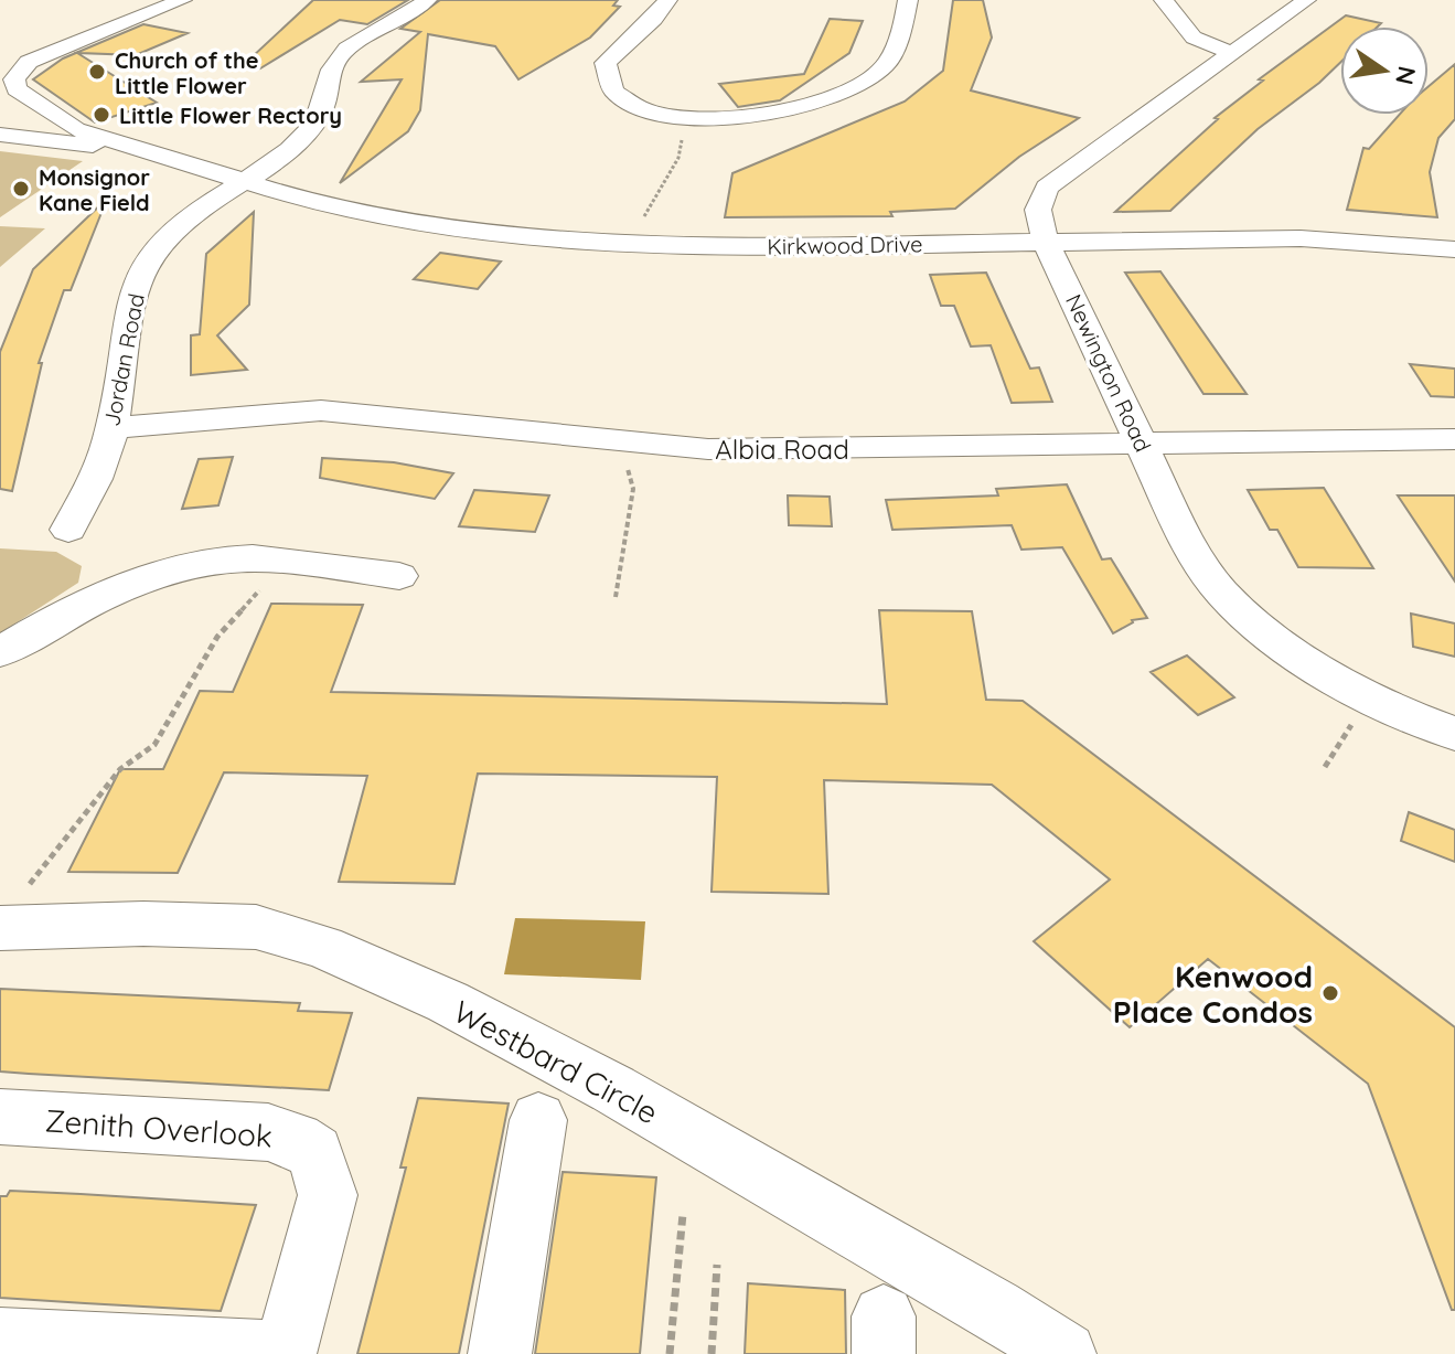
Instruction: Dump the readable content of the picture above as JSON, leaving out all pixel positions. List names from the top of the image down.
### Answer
{
  "streets": {
    "street": [
      "Kirkwood Drive",
      "Jordan Road",
      "Newington Road",
      "Albia Road",
      "Westbard Circle",
      "Zenith Overlook"
    ]
  },
  "crossings": [
    ["Kirkwood Drive", "Jordan Road"],
    ["Kirkwood Drive", "Newington Road"],
    ["Jordan Road", "Albia Road"],
    ["Newington Road", "Albia Road"]
  ],
  "places": [
    "Church of the Little Flower",
    "Little Flower Rectory",
    "Monsignor Kane Field",
    "Kenwood Place Condos"
  ],
  "north": "right"
}
